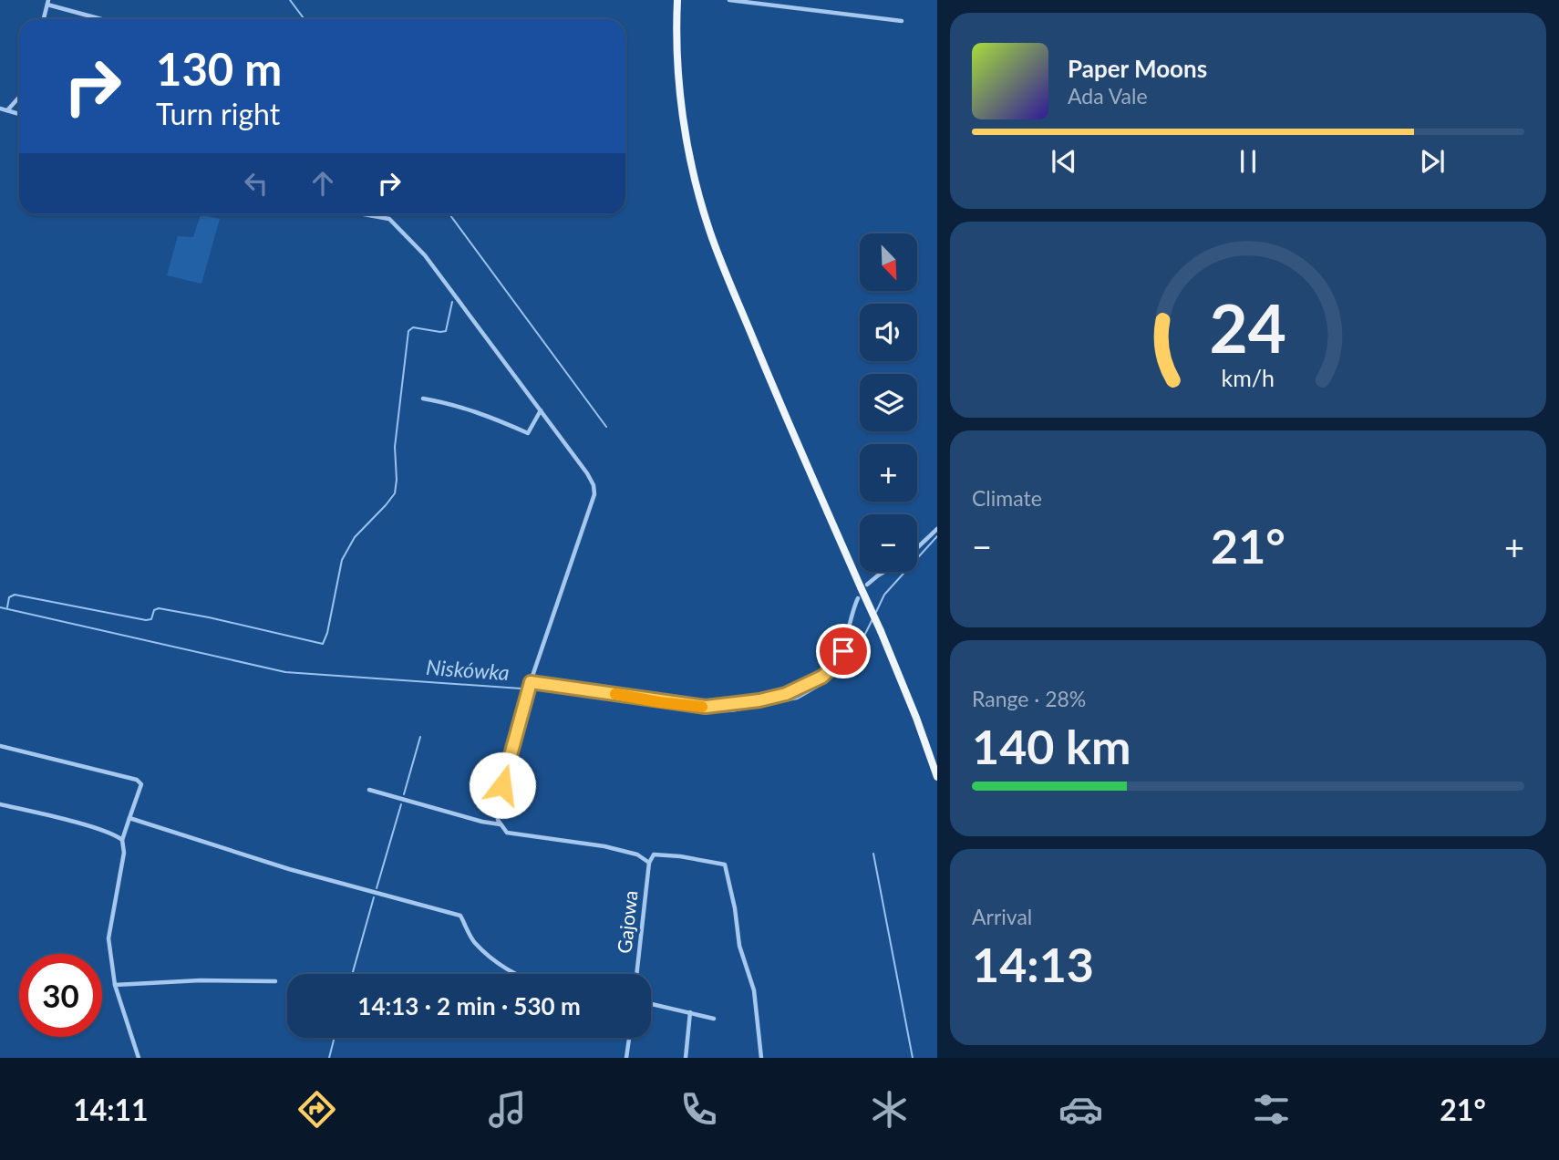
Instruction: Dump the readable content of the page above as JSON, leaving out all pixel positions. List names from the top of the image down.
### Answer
{
  "streets": {
    "street": ["Gajowa"]
  },
  "water": ["Niskówka"],
  "north": "bottom right",
  "page": {
    "turn": ["130 m", "Turn right"],
    "song": ["Paper Moons", "Ada Vale"],
    "map_buttons": ["+", "−"],
    "tile": [
      "Climate",
      ["Range · 28%", "140 km"],
      ["Arrival", "14:13"]
    ],
    "heat": ["−", "21°", "+"],
    "limit": "30",
    "trip": "14:13 · 2 min · 530 m",
    "tabs": ["14:11", "21°"],
    "gauge": ["24", "km/h"]
  }
}
